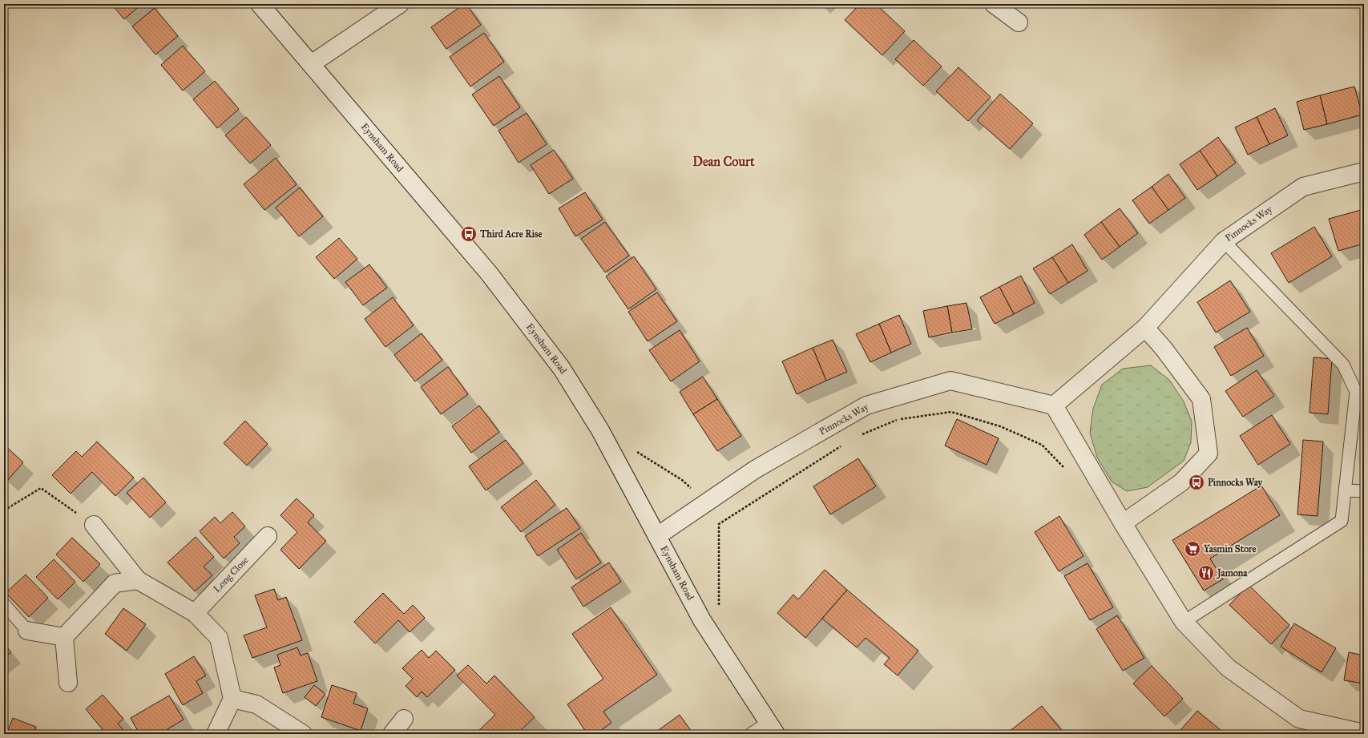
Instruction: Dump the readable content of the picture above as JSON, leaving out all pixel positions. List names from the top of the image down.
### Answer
{
  "streets": {
    "street": ["Eynsham Road", "Pinnocks Way", "Long Close"]
  },
  "crossings": [
    ["Eynsham Road", "Pinnocks Way"]
  ],
  "districts": ["Dean Court"],
  "places": {
    "bus stop": ["Third Acre Rise", "Pinnocks Way"],
    "supermarket": ["Yasmin Store"],
    "restaurant": ["Jamona"]
  }
}
